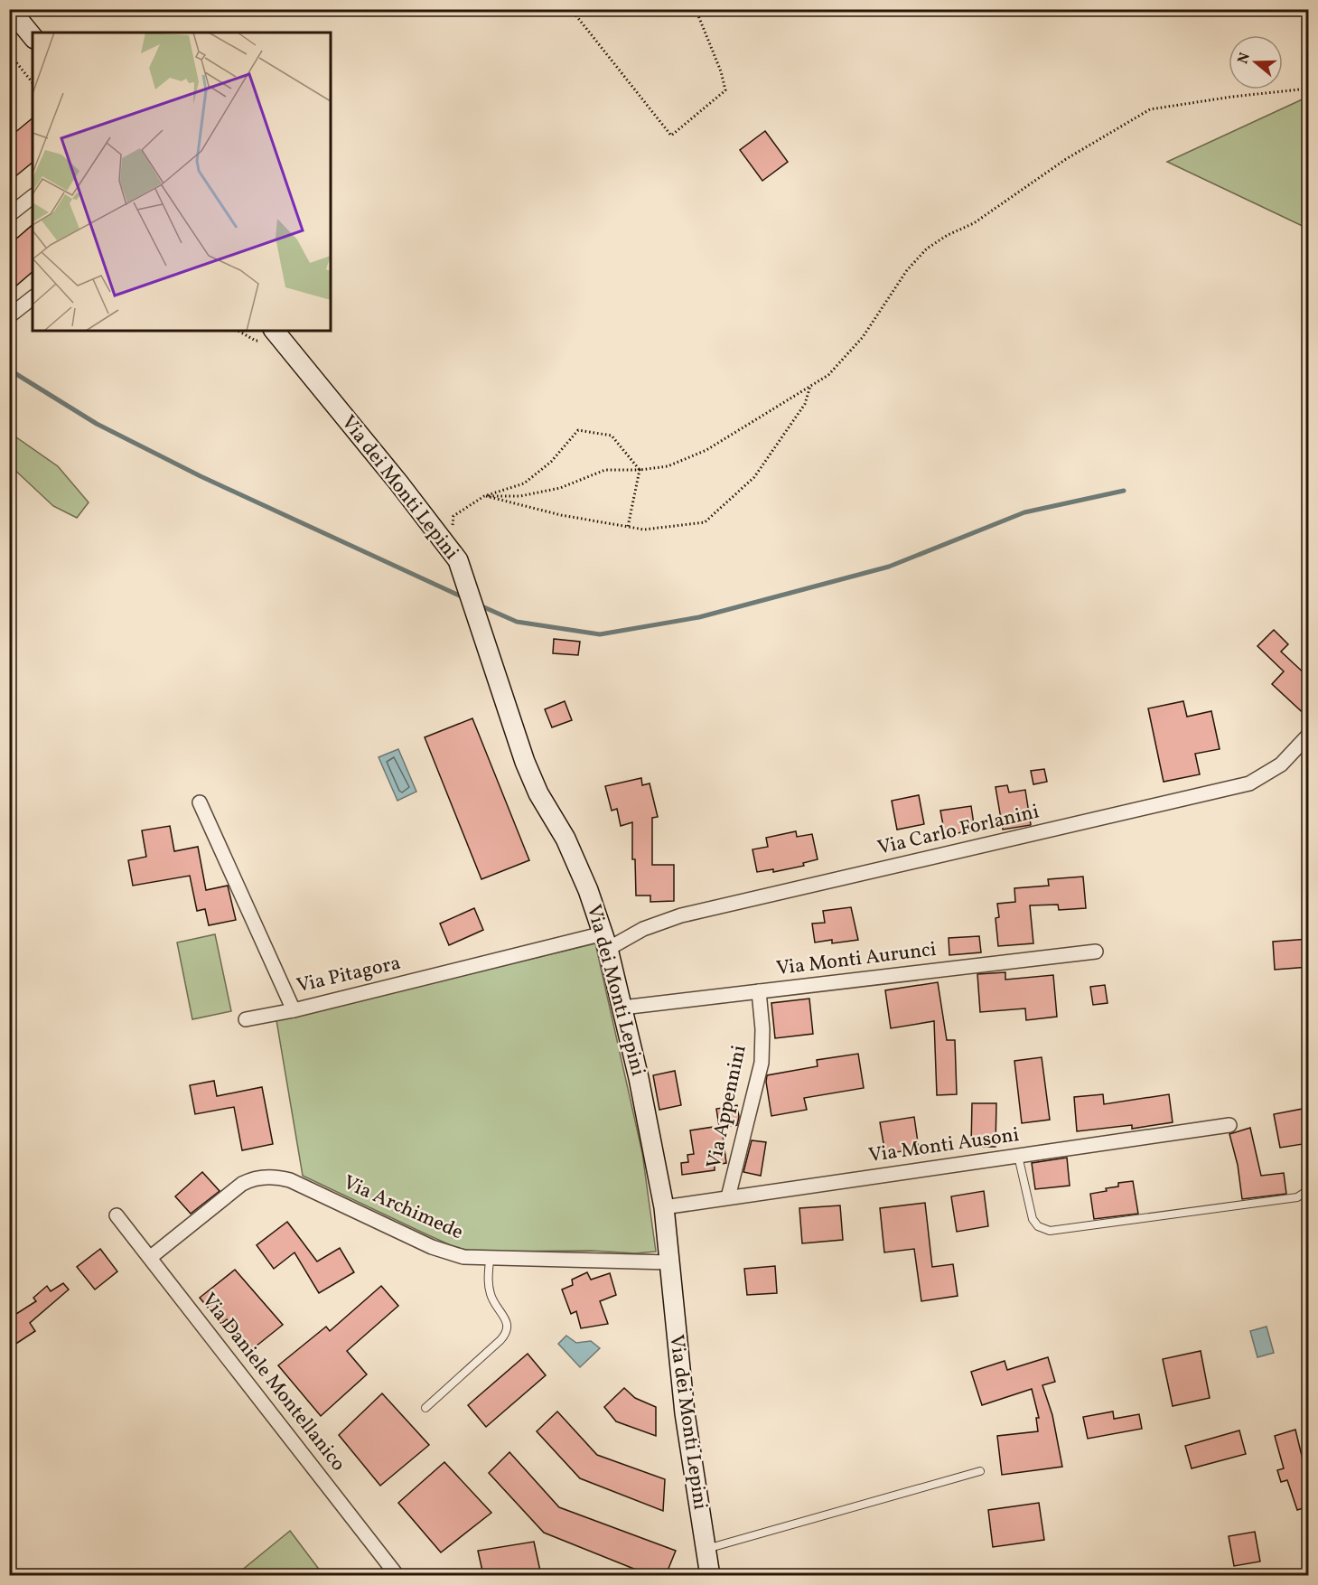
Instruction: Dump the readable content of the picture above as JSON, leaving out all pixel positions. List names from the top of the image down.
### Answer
{
  "streets": {
    "street": [
      "Via dei Monti Lepini",
      "Via Carlo Forlanini",
      "Via Monti Aurunci",
      "Via Pitagora",
      "Via Appennini",
      "Via Monti Ausoni",
      "Via Archimede",
      "Via Daniele Montellanico"
    ]
  },
  "crossings": [
    ["Via dei Monti Lepini", "Via Carlo Forlanini"],
    ["Via dei Monti Lepini", "Via Monti Aurunci"],
    ["Via dei Monti Lepini", "Via Pitagora"],
    ["Via dei Monti Lepini", "Via Monti Ausoni"],
    ["Via dei Monti Lepini", "Via Archimede"],
    ["Via Carlo Forlanini", "Via Pitagora"],
    ["Via Monti Aurunci", "Via Appennini"],
    ["Via Appennini", "Via Monti Ausoni"],
    ["Via Archimede", "Via Daniele Montellanico"]
  ],
  "north": "left"
}
